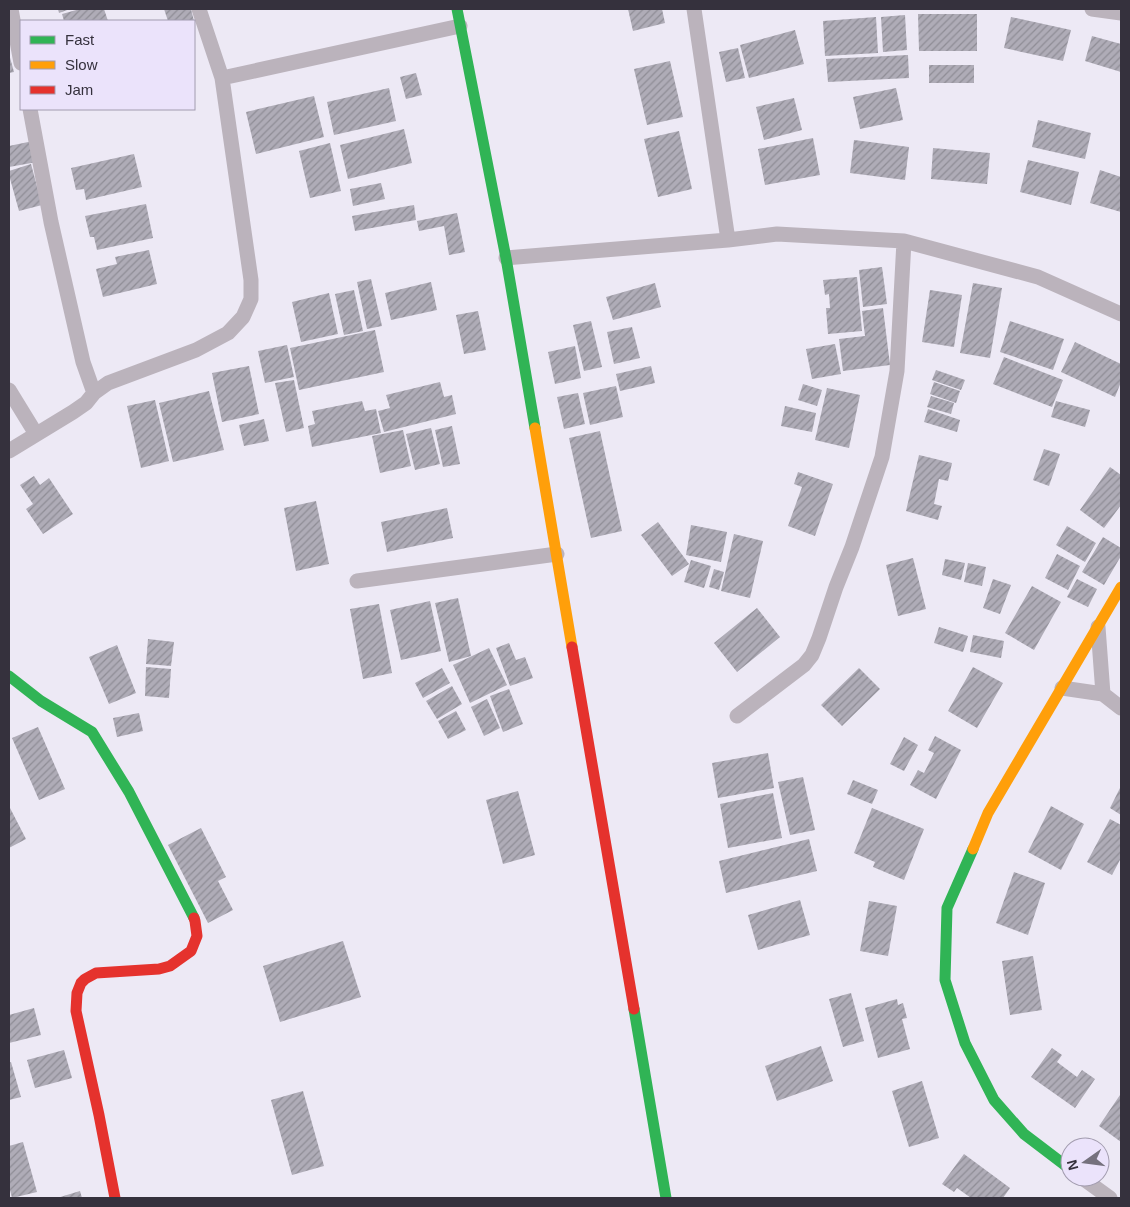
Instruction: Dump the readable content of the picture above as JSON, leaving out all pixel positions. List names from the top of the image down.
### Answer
{
  "legend": ["Fast", "Slow", "Jam"],
  "north": "left"
}
